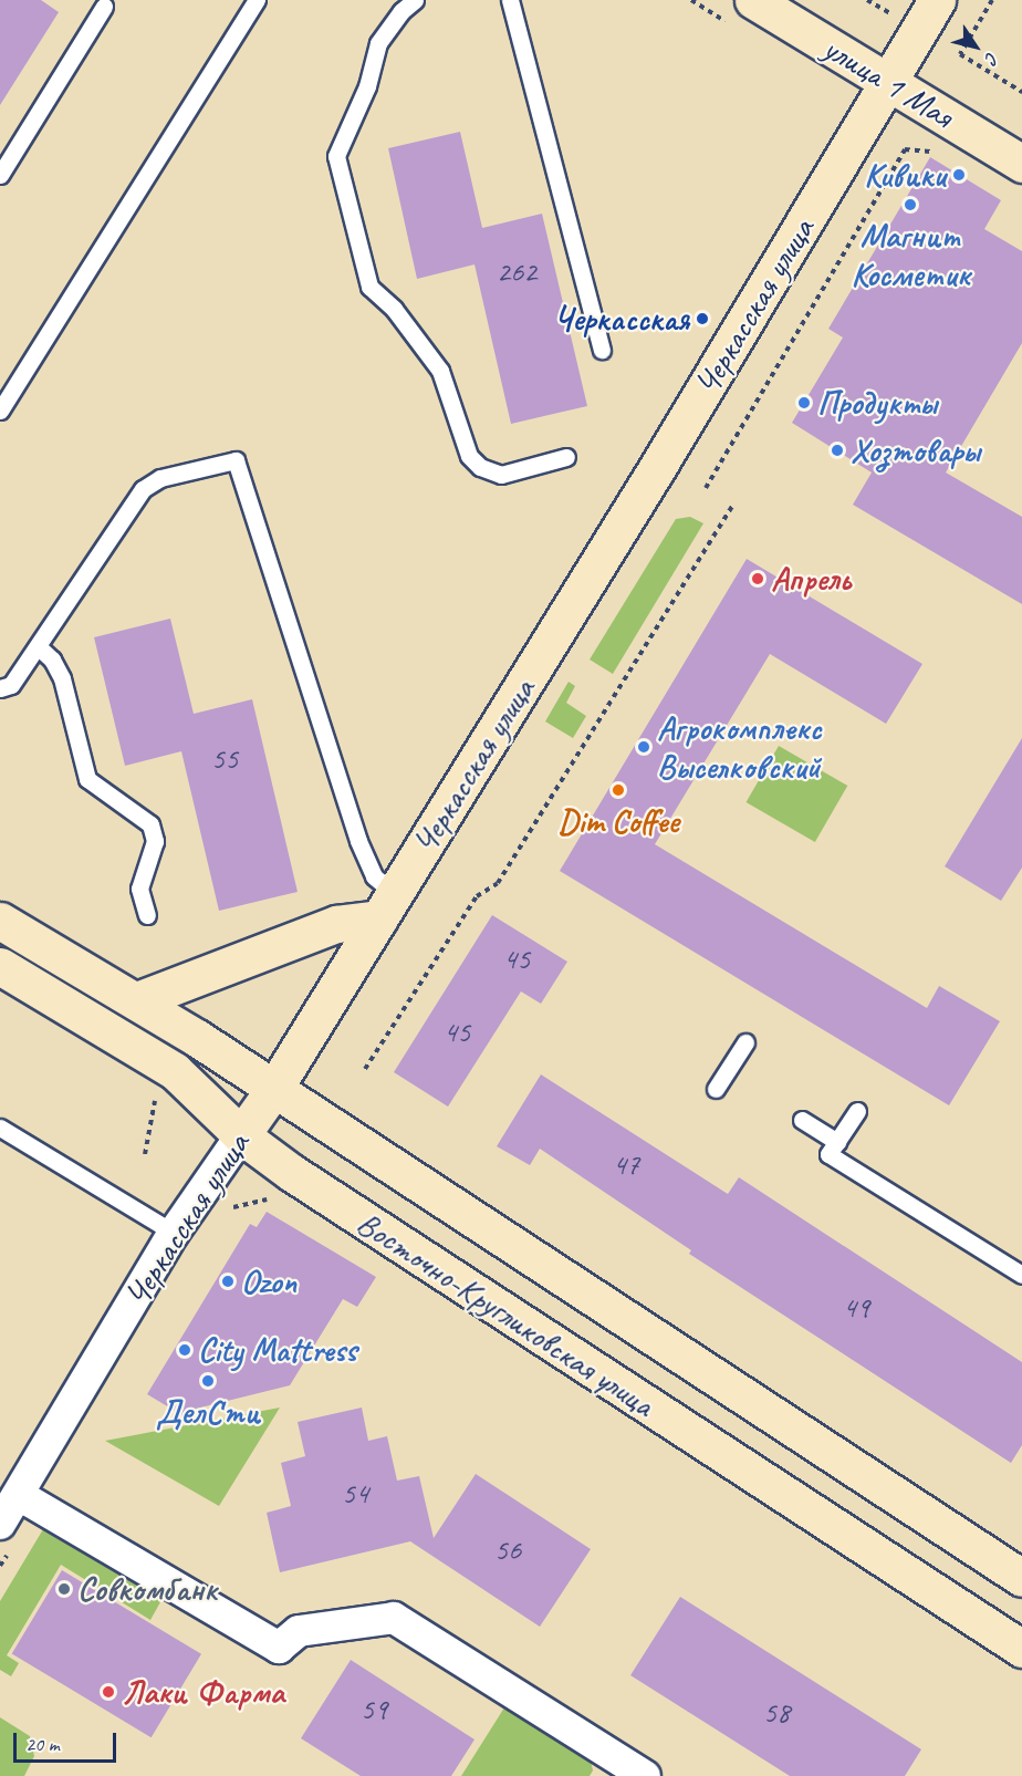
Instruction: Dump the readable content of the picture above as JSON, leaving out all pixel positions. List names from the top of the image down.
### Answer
{
  "streets": {
    "street": ["улица 1 Мая", "Черкасская улица", "Восточно-Кругликовская улица"]
  },
  "crossings": [
    ["улица 1 Мая", "Черкасская улица"],
    ["Черкасская улица", "Восточно-Кругликовская улица"]
  ],
  "places": [
    "Кивики",
    "Магнит Косметик",
    "Черкасская",
    "Продукты",
    "Хозтовары",
    "Апрель",
    "Агрокомплекс Выселковский",
    "Dim Coffee",
    "Ozon",
    "City Mattress",
    "ДелСти",
    "Совкомбанк",
    "Лаки Фарма"
  ],
  "house_numbers": [
    "262",
    "55",
    "45",
    "45",
    "47",
    "49",
    "54",
    "56",
    "59",
    "58"
  ],
  "scale_bar": "20 m",
  "north": "bottom right"
}
